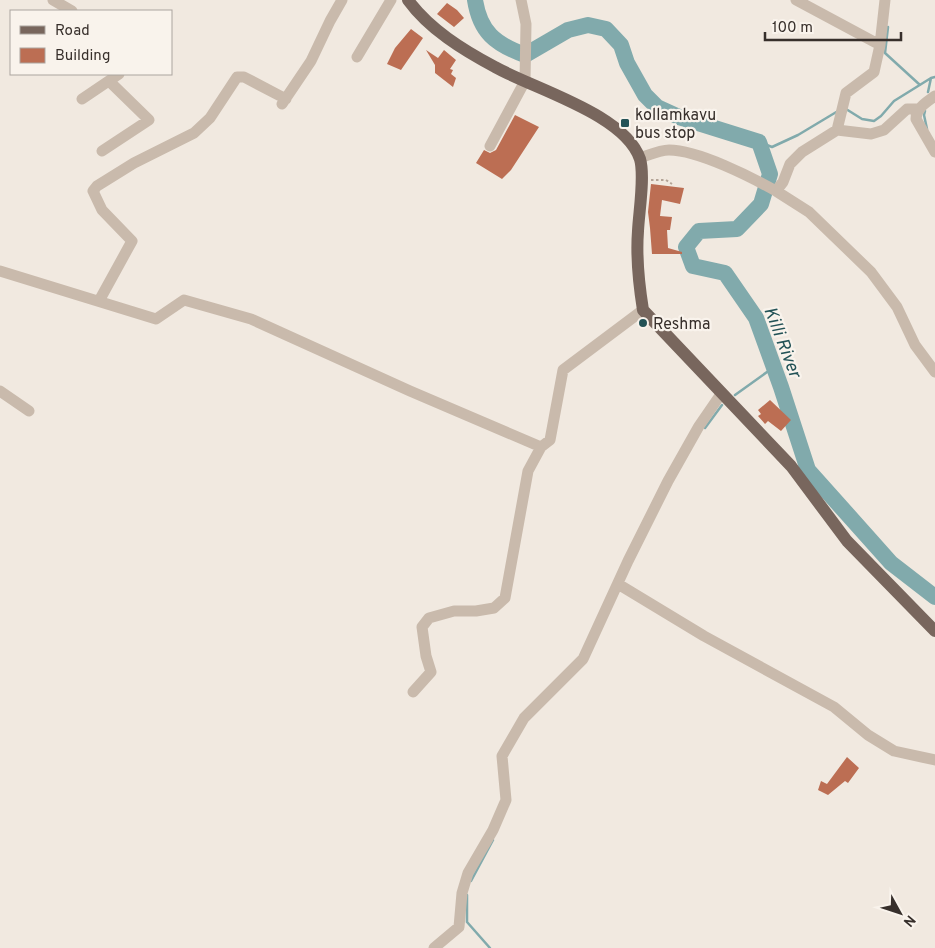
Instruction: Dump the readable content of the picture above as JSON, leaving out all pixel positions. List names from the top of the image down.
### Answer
{
  "water": ["Killi River"],
  "places": {
    "transit": ["kollamkavu bus stop"],
    "other": ["Reshma"]
  },
  "legend": ["Road", "Building"],
  "scale_bar": "100 m",
  "north": "bottom right"
}
